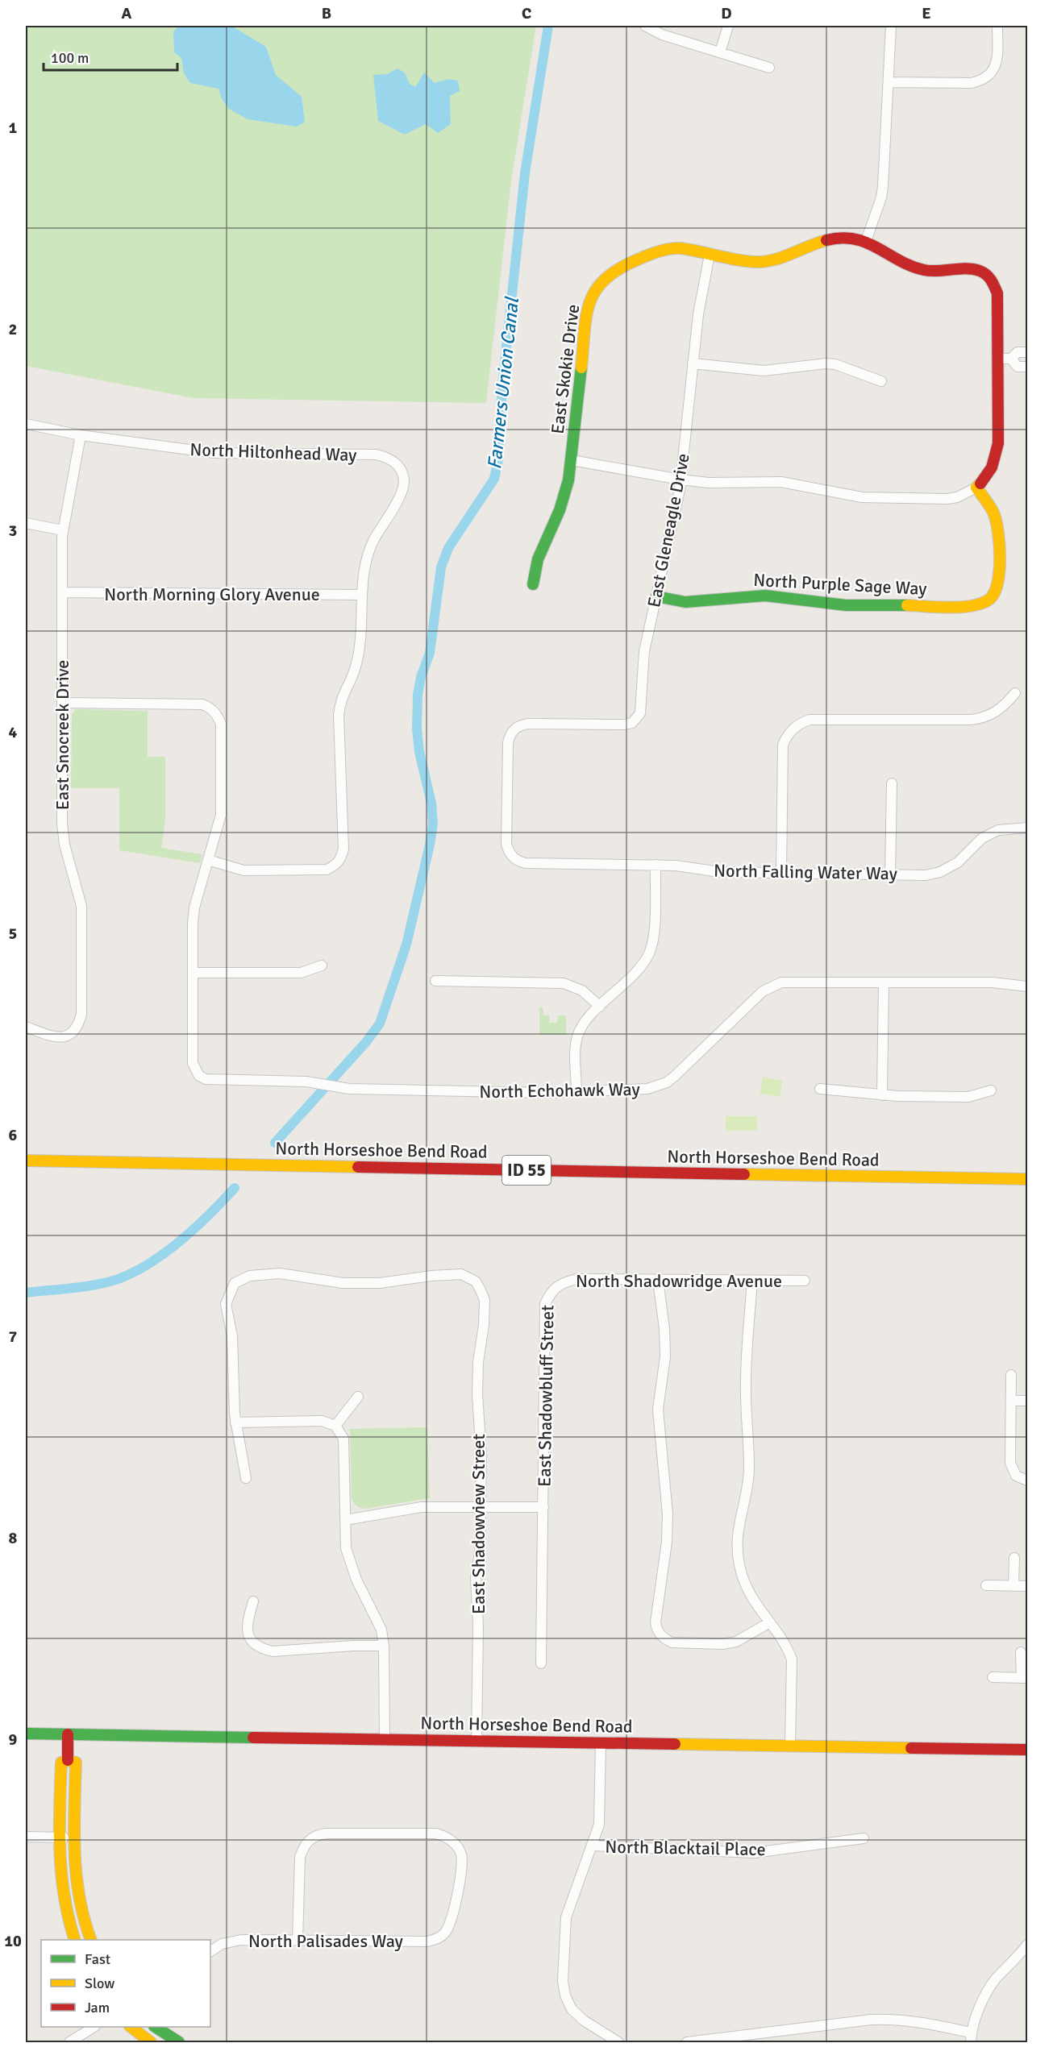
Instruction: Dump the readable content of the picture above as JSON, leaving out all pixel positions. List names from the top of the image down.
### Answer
{
  "streets": {
    "main road": [
      "East Skokie Drive",
      "North Purple Sage Way",
      "North Horseshoe Bend Road",
      "ID 55"
    ],
    "street": [
      "North Hiltonhead Way",
      "East Gleneagle Drive",
      "North Morning Glory Avenue",
      "East Snocreek Drive",
      "North Falling Water Way",
      "North Echohawk Way",
      "North Shadowridge Avenue",
      "East Shadowbluff Street",
      "East Shadowview Street",
      "North Blacktail Place",
      "North Palisades Way"
    ]
  },
  "crossings": [
    ["East Skokie Drive", "East Gleneagle Drive"],
    ["North Hiltonhead Way", "North Morning Glory Avenue"],
    ["North Hiltonhead Way", "East Snocreek Drive"],
    ["East Gleneagle Drive", "North Purple Sage Way"],
    ["East Gleneagle Drive", "North Falling Water Way"],
    ["North Morning Glory Avenue", "East Snocreek Drive"],
    ["North Horseshoe Bend Road", "East Shadowview Street"],
    ["North Shadowridge Avenue", "East Shadowbluff Street"]
  ],
  "water": ["Farmers Union Canal"],
  "legend": ["Fast", "Slow", "Jam"],
  "scale_bar": "100 m",
  "grid": {
    "columns": [
      "A",
      "B",
      "C",
      "D",
      "E"
    ],
    "rows": [
      "1",
      "2",
      "3",
      "4",
      "5",
      "6",
      "7",
      "8",
      "9",
      "10"
    ]
  }
}
